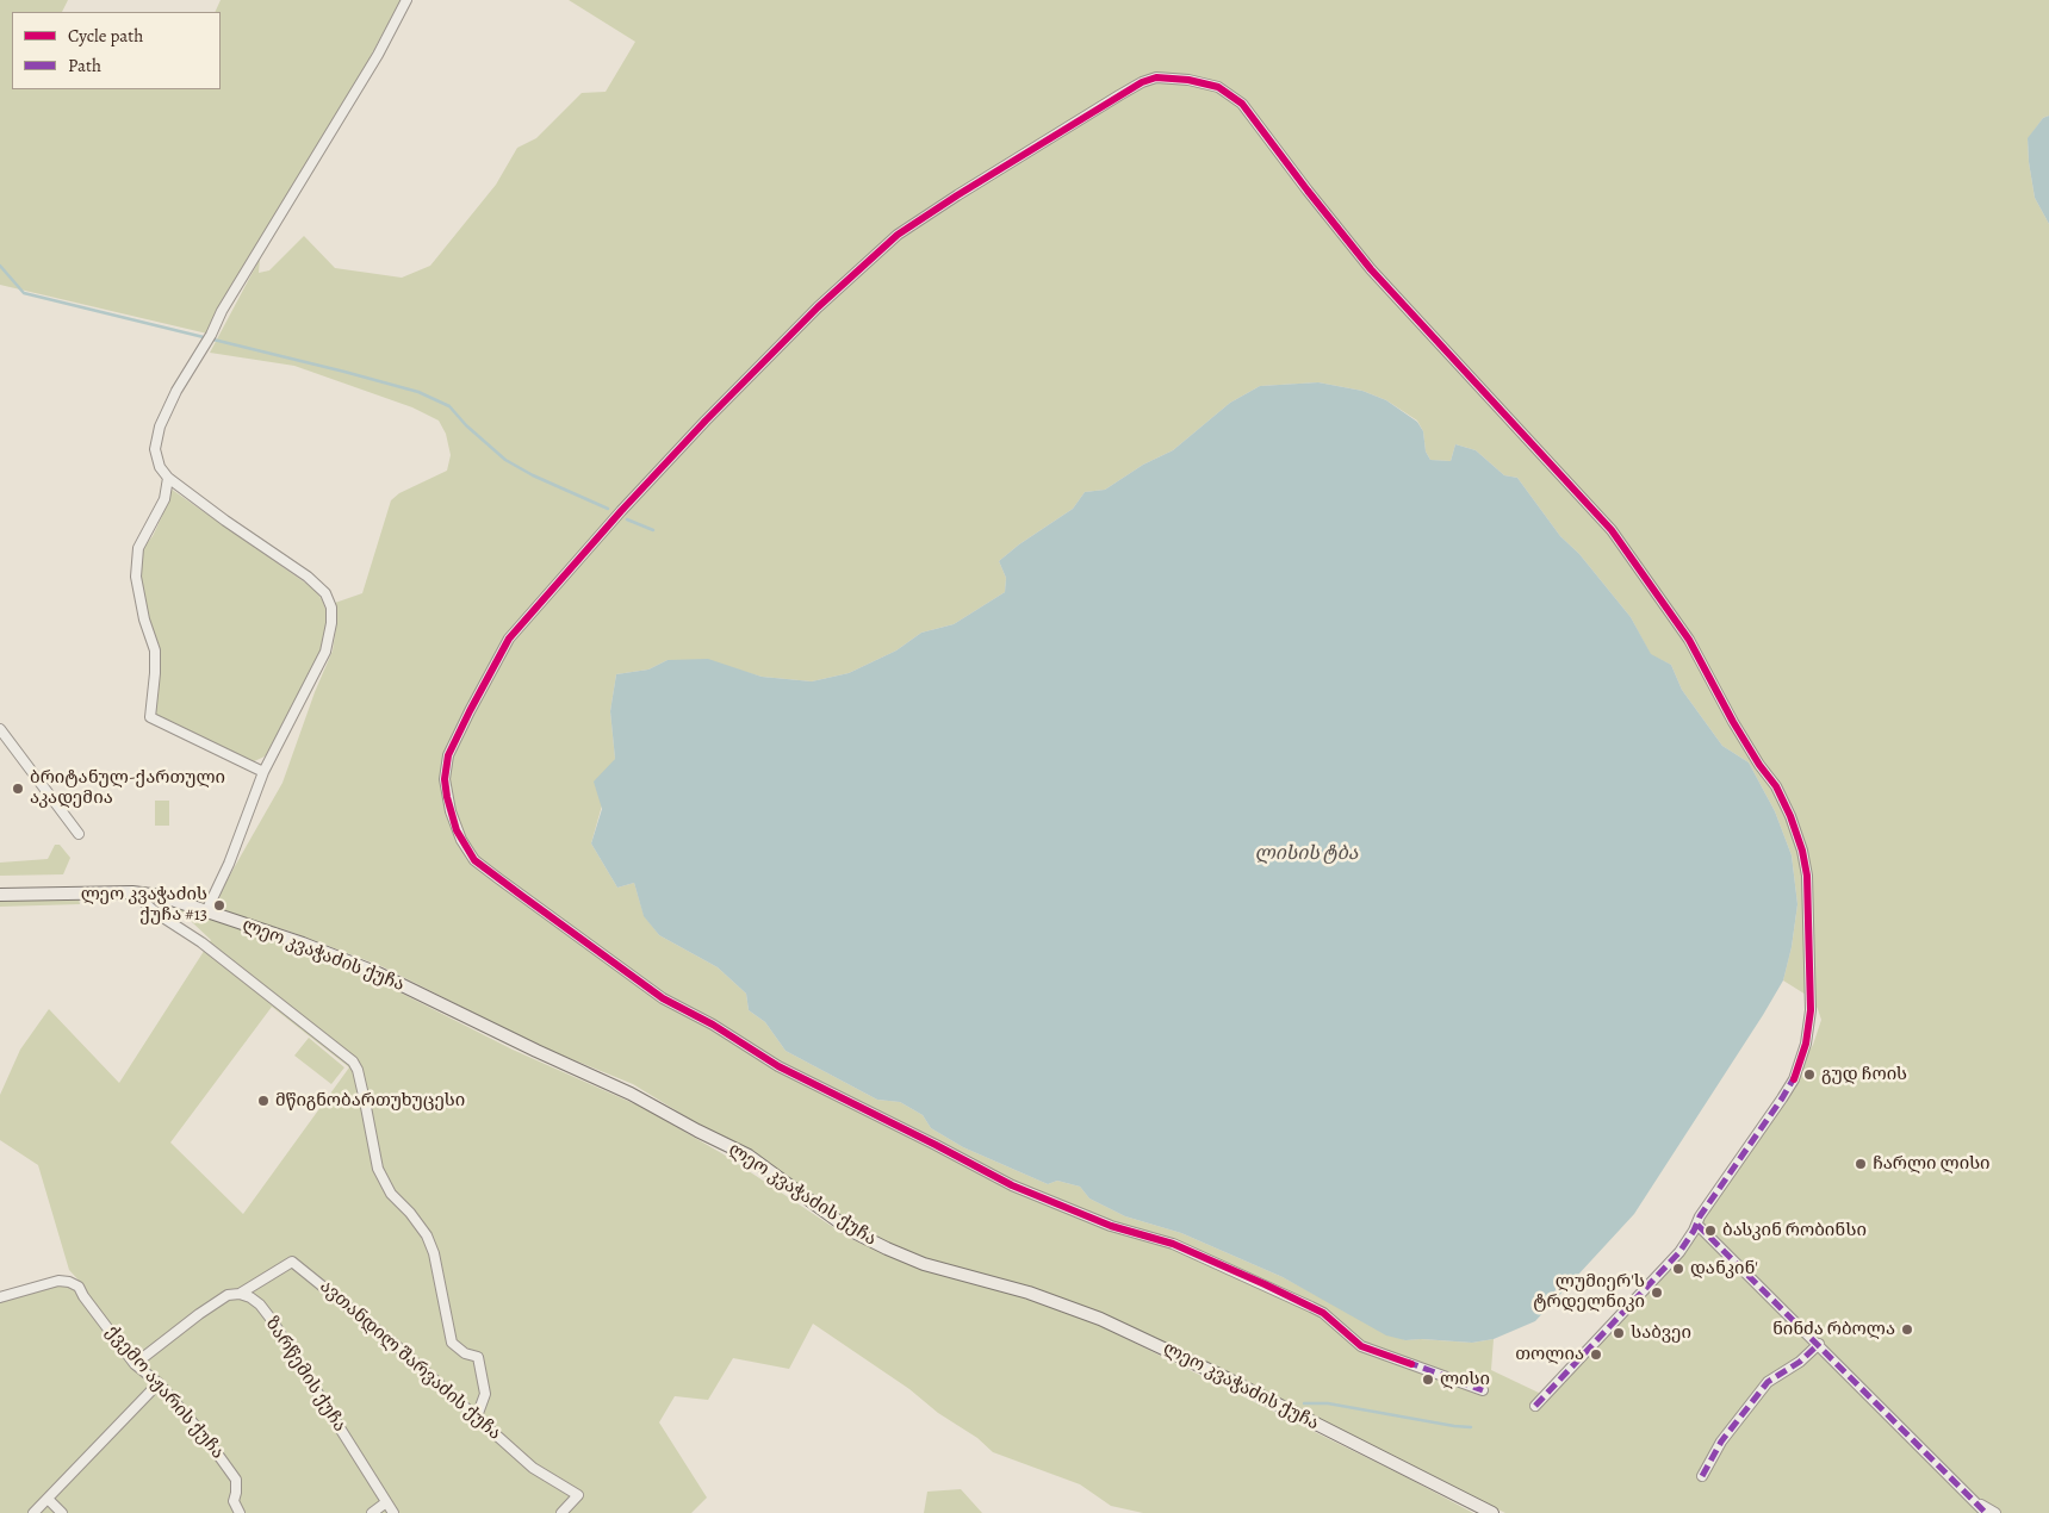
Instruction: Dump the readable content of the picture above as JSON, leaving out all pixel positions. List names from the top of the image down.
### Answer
{
  "streets": {
    "main road": ["ლეო კვაჭაძის ქუჩა"],
    "street": ["ავთანდილ შარვაძის ქუჩა", "ზარწემის ქუჩა", "ქვემო აჟარის ქუჩა"]
  },
  "crossings": [
    ["ავთანდილ შარვაძის ქუჩა", "ზარწემის ქუჩა"]
  ],
  "water": ["ლისის ტბა"],
  "places": [
    "ბრიტანულ-ქართული აკადემია",
    "ლეო კვაჭაძის ქუჩა #13",
    "გუდ ჩოის",
    "მწიგნობართუხუცესი",
    "ჩარლი ლისი",
    "ბასკინ რობინსი",
    "დანკინ'",
    "ლუმიერ'ს ტრდელნიკი",
    "ნინძა რბოლა",
    "საბვეი",
    "თოლია",
    "ლისი"
  ],
  "legend": ["Cycle path", "Path"]
}
